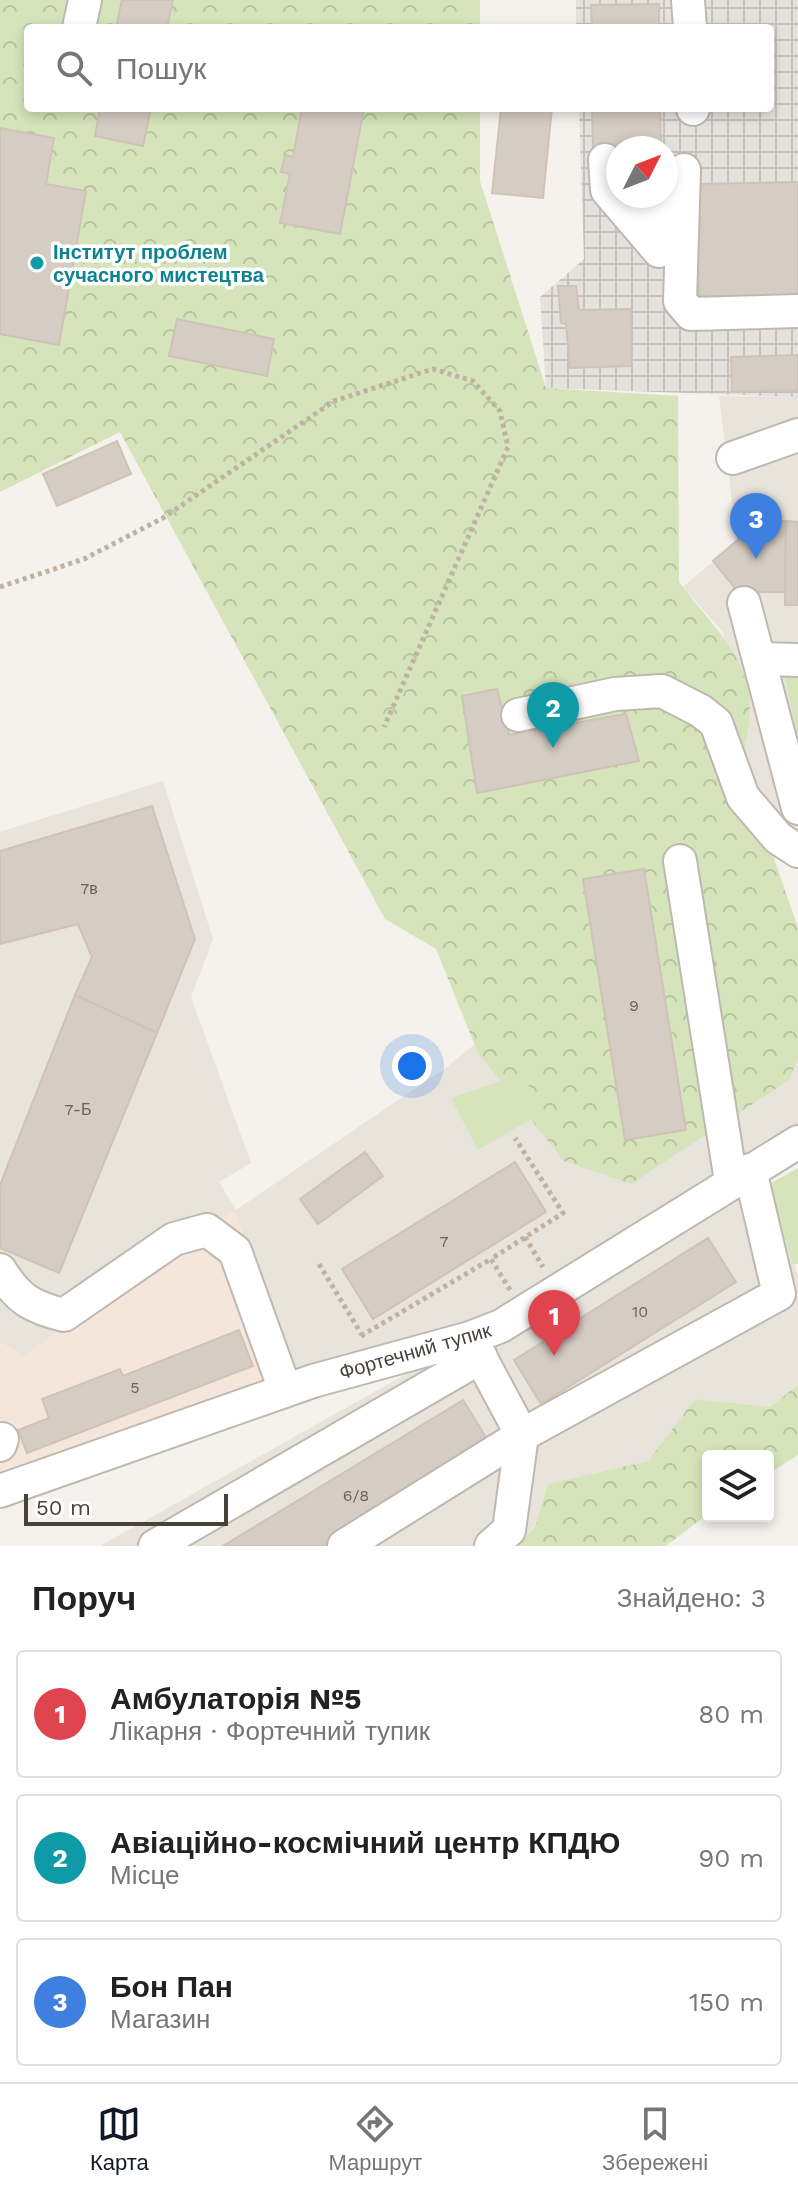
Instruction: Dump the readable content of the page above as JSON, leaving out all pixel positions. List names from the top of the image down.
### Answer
{
  "streets": {
    "street": ["Фортечний тупик"]
  },
  "places": ["Інститут проблем сучасного мистецтва"],
  "house_numbers": [
    "7в",
    "9",
    "7-Б",
    "7",
    "10",
    "5",
    "6/8"
  ],
  "scale_bar": "50 m",
  "north": "top right",
  "page": {
    "search": "Пошук",
    "pins": ["3", "2", "1"],
    "scale": "50 m",
    "heading": ["Поруч", "Знайдено: 3"],
    "list": [
      {
        "mark": "1",
        "name": "Амбулаторія №5",
        "note": "Лікарня · Фортечний тупик",
        "value": "80 m"
      },
      {
        "mark": "2",
        "name": "Авіаційно-космічний центр КПДЮ",
        "note": "Місце",
        "value": "90 m"
      },
      {
        "mark": "3",
        "name": "Бон Пан",
        "note": "Магазин",
        "value": "150 m"
      }
    ],
    "nav": ["Карта", "Маршрут", "Збережені"]
  }
}
